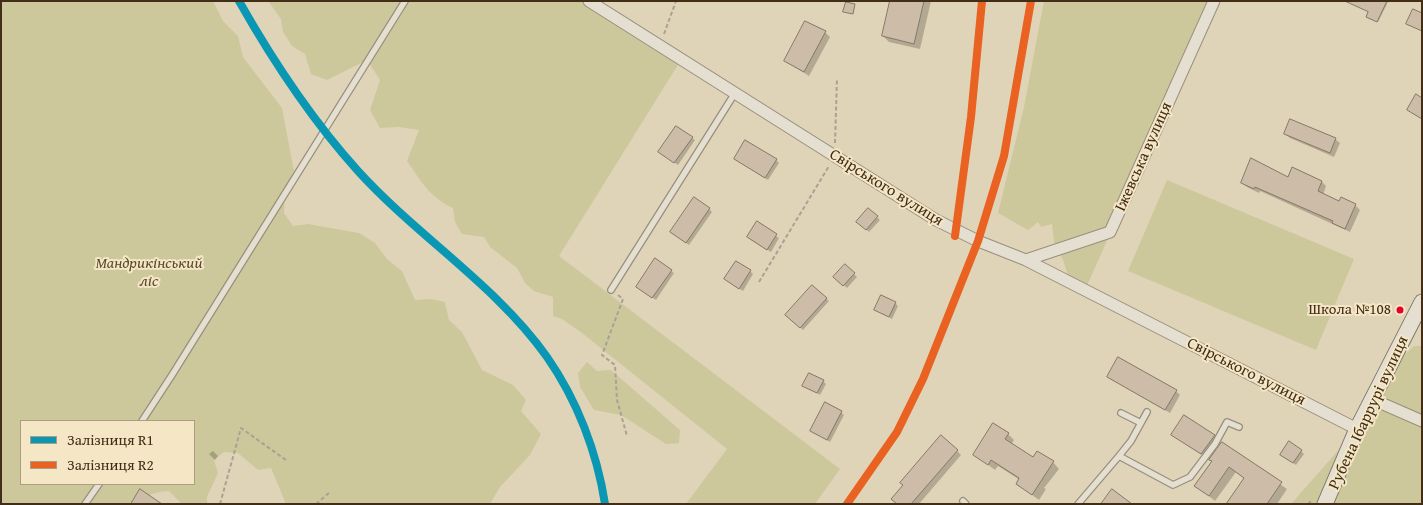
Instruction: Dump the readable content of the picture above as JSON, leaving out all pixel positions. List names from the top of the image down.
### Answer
{
  "streets": {
    "main road": ["Рубена Ібаррурі вулиця"],
    "street": ["Іжевська вулиця", "Свірського вулиця"]
  },
  "crossings": [
    ["Іжевська вулиця", "Свірського вулиця"],
    ["Свірського вулиця", "Рубена Ібаррурі вулиця"]
  ],
  "parks": ["Мандрикінський ліс"],
  "places": ["Школа №108"],
  "lines": ["rail line R1", "rail line R2"],
  "legend": ["Залізниця R1", "Залізниця R2"]
}
